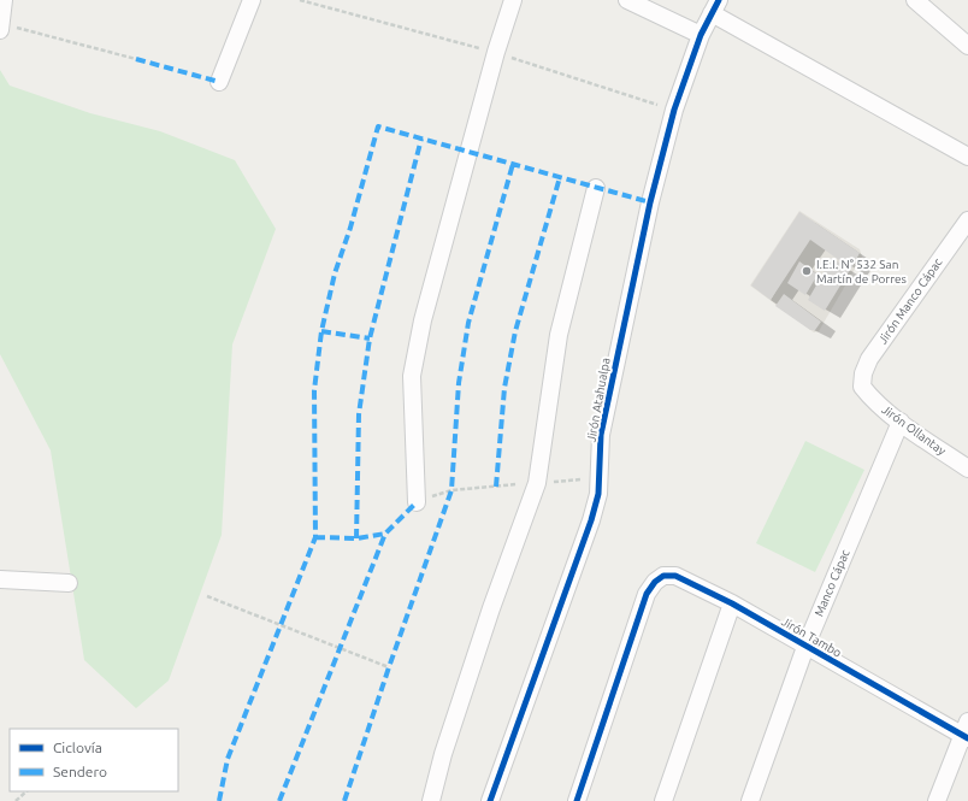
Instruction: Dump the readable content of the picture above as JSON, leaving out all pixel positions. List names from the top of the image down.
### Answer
{
  "streets": {
    "street": [
      "Jirón Manco Cápac",
      "Jirón Atahualpa",
      "Jirón Ollantay",
      "Manco Cápac",
      "Jirón Tambo"
    ]
  },
  "crossings": [
    ["Jirón Manco Cápac", "Jirón Ollantay"],
    ["Jirón Ollantay", "Manco Cápac"],
    ["Manco Cápac", "Jirón Tambo"]
  ],
  "places": ["I.E.I. N° 532 San Martín de Porres"],
  "legend": ["Ciclovía", "Sendero"]
}
